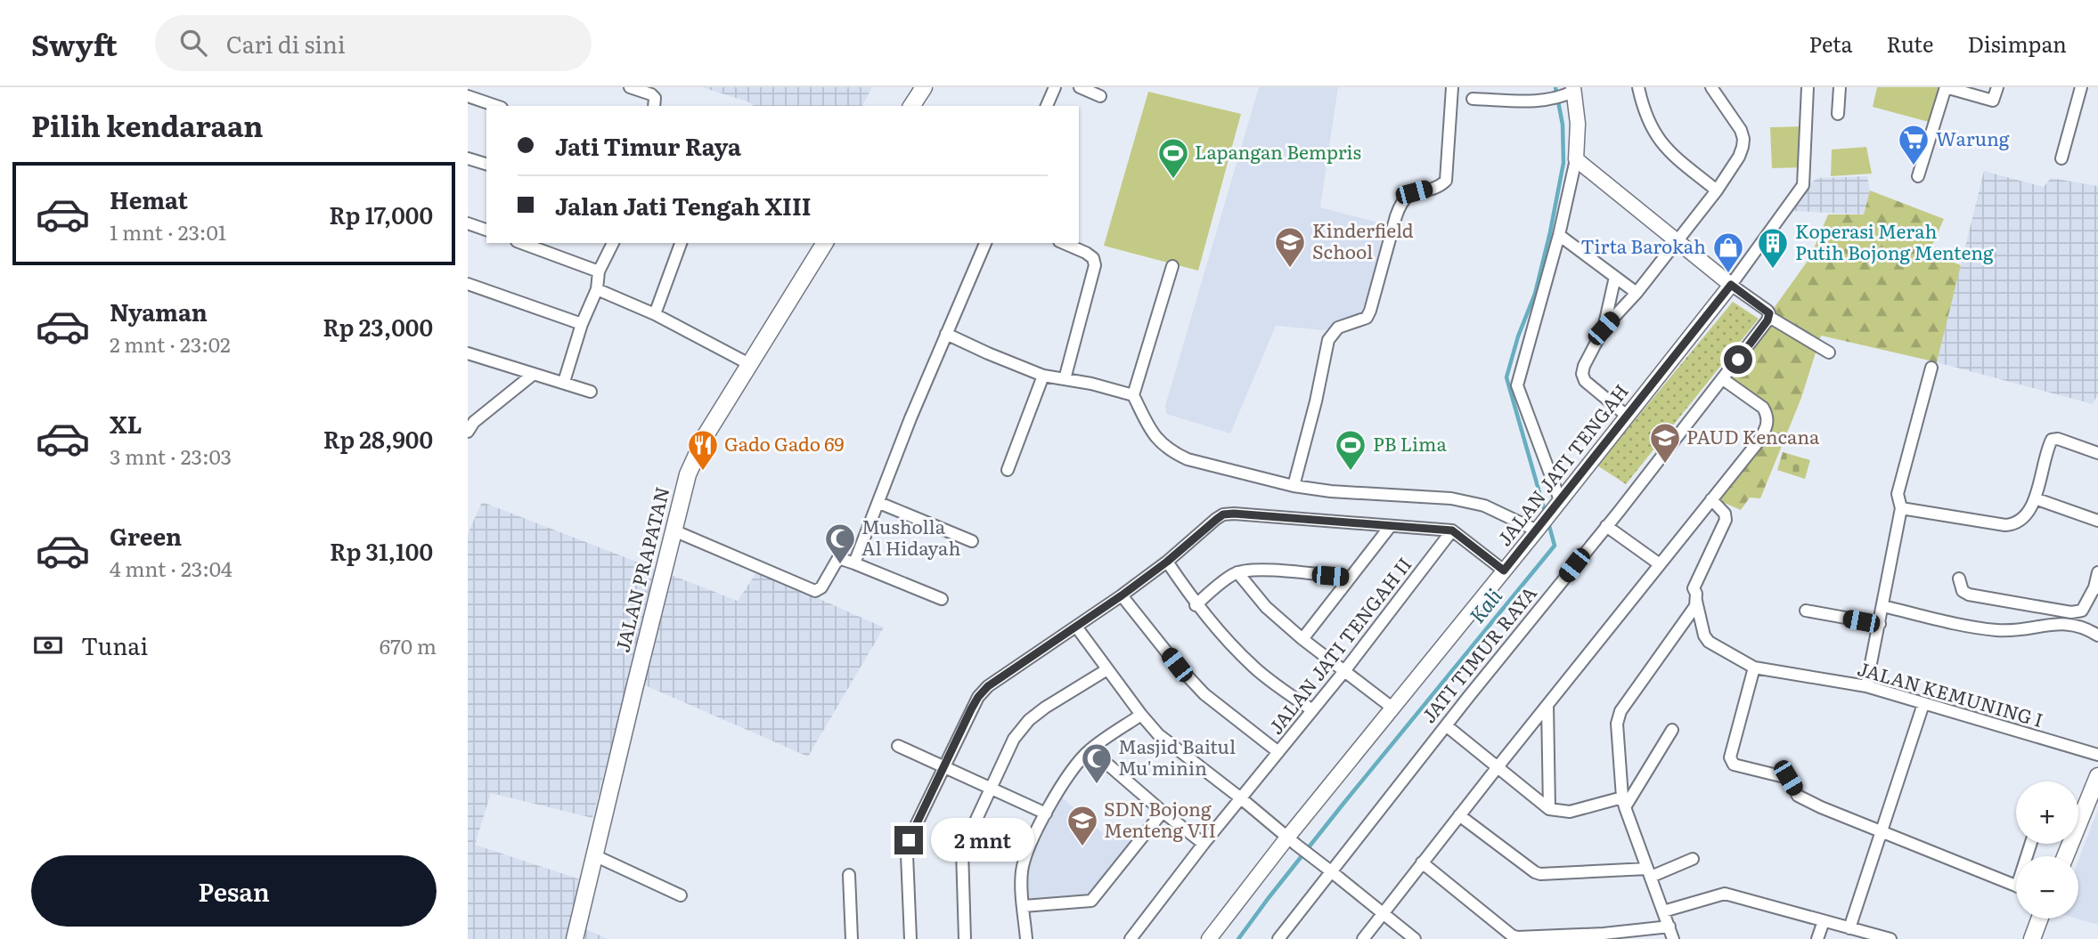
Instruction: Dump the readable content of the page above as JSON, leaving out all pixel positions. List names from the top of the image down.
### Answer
{
  "streets": {
    "main road": ["JALAN PRAPATAN"],
    "street": [
      "JALAN JATI TENGAH",
      "JALAN JATI TENGAH II",
      "JATI TIMUR RAYA",
      "JALAN KEMUNING I"
    ]
  },
  "water": ["Kali"],
  "places": {
    "supermarket": ["Warung"],
    "sports": ["Lapangan Bempris", "PB Lima"],
    "school or university": ["Kinderfield School", "PAUD Kencana", "SDN Bojong Menteng VII"],
    "building": ["Koperasi Merah Putih Bojong Menteng"],
    "shop": ["Tirta Barokah"],
    "restaurant": ["Gado Gado 69"],
    "mosque": ["Musholla Al Hidayah", "Masjid Baitul Mu'minin"]
  },
  "page": {
    "header": "Swyft",
    "search": "Cari di sini",
    "nav": ["Peta", "Rute", "Disimpan"],
    "heading": "Pilih kendaraan",
    "banner": ["Jati Timur Raya", "Jalan Jati Tengah XIII"],
    "list": [
      {
        "name": "Hemat",
        "note": "1 mnt · 23:01",
        "value": "Rp 17,000"
      },
      {
        "name": "Nyaman",
        "note": "2 mnt · 23:02",
        "value": "Rp 23,000"
      },
      {
        "name": "XL",
        "note": "3 mnt · 23:03",
        "value": "Rp 28,900"
      },
      {
        "name": "Green",
        "note": "4 mnt · 23:04",
        "value": "Rp 31,100"
      }
    ],
    "pay": ["Tunai", "670 m"],
    "map_buttons": ["+", "−"],
    "bubble": "2 mnt",
    "buttons": "Pesan"
  }
}
